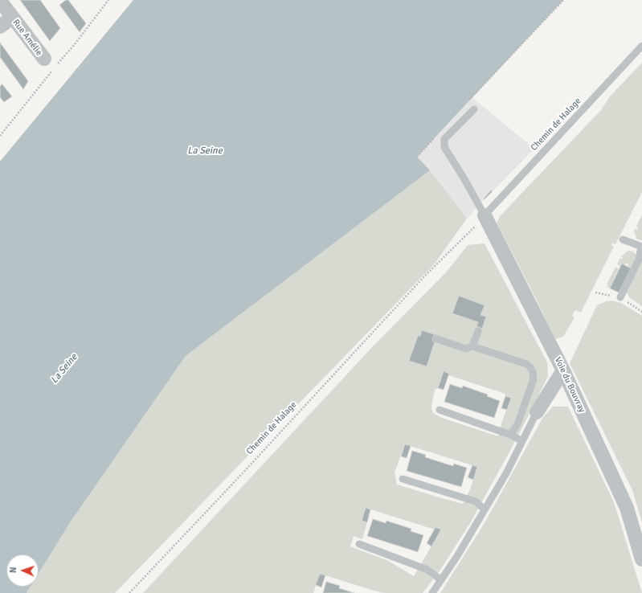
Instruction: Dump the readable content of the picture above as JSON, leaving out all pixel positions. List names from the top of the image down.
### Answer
{
  "streets": {
    "street": ["Rue Amélie", "Voie du Bouvray"],
    "lane": ["Chemin de Halage"]
  },
  "crossings": [
    ["Chemin de Halage", "Voie du Bouvray"]
  ],
  "water": ["La Seine"],
  "north": "left"
}
